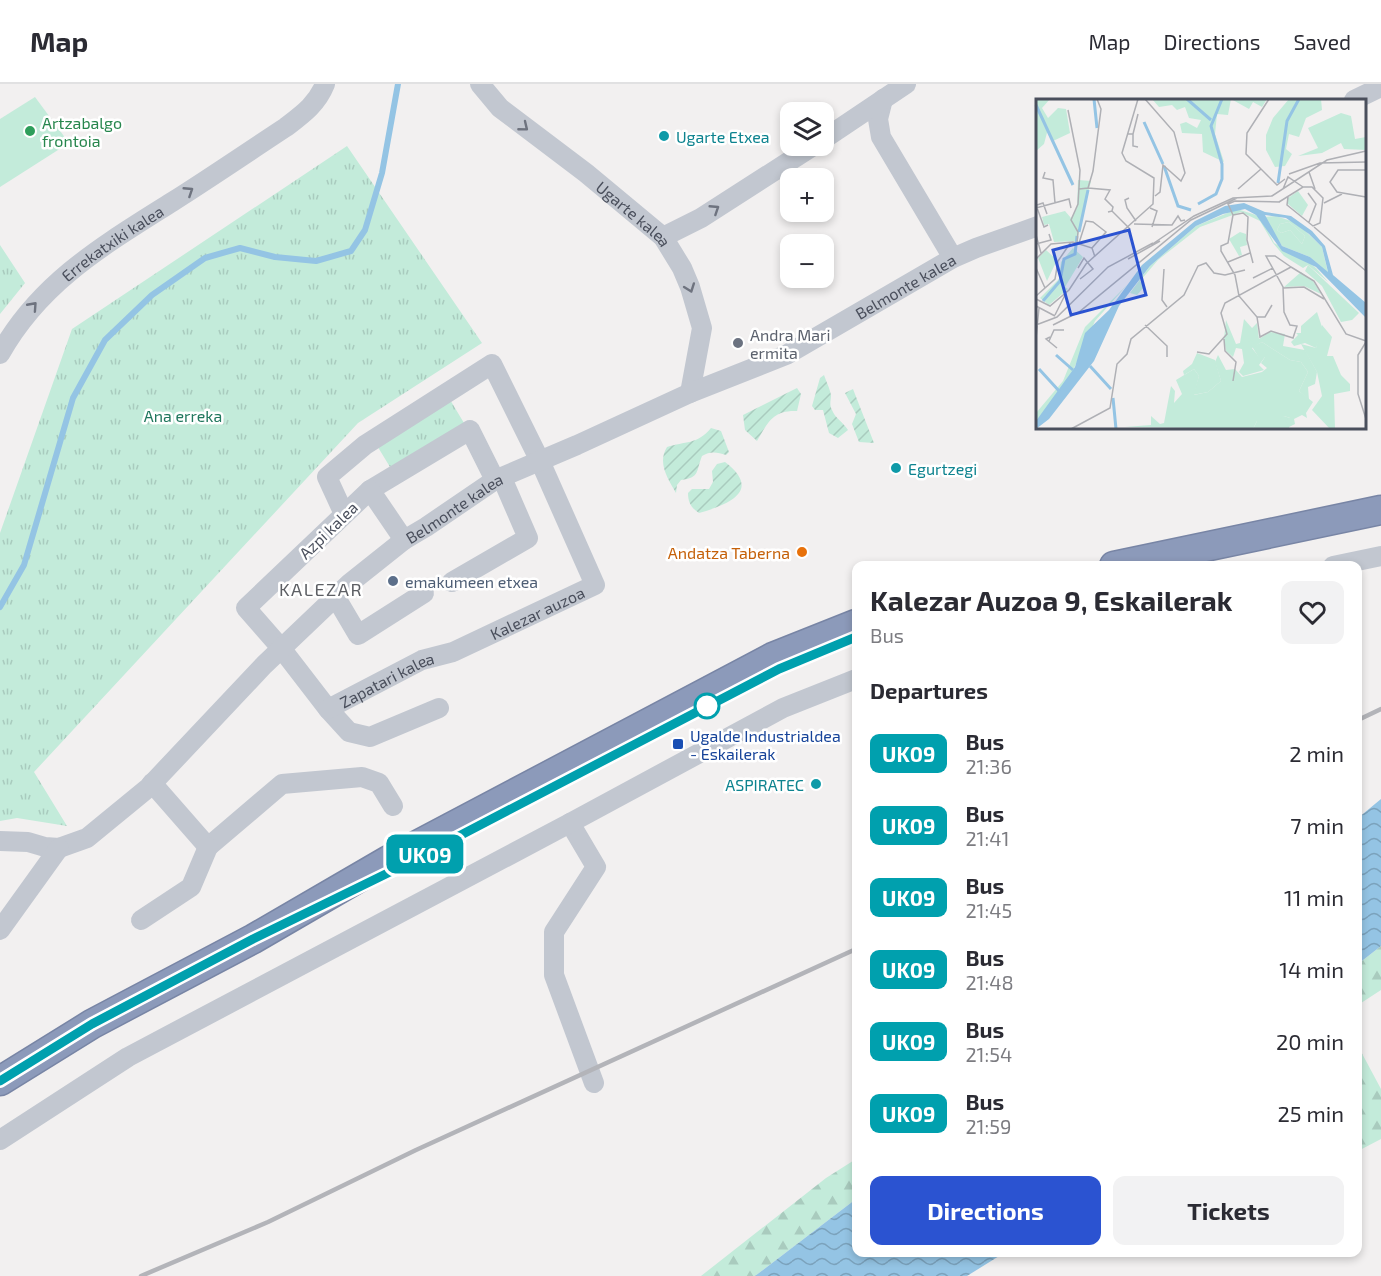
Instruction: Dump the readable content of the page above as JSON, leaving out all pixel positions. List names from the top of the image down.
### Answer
{
  "streets": {
    "street": [
      "Ugarte kalea",
      "Errekatxiki kalea",
      "Belmonte kalea",
      "Azpi kalea",
      "Kalezar auzoa",
      "Zapatari kalea"
    ]
  },
  "crossings": [
    ["Ugarte kalea", "Belmonte kalea"],
    ["Belmonte kalea", "Azpi kalea"],
    ["Belmonte kalea", "Kalezar auzoa"],
    ["Belmonte kalea", "Zapatari kalea"],
    ["Azpi kalea", "Zapatari kalea"],
    ["Kalezar auzoa", "Zapatari kalea"]
  ],
  "one_way": ["Ugarte kalea", "Errekatxiki kalea"],
  "districts": ["KALEZAR"],
  "parks": ["Ana erreka"],
  "places": {
    "other": [
      "Artzabalgo frontoia",
      "Ugarte Etxea",
      "Andra Mari ermita",
      "Egurtzegi",
      "Andatza Taberna",
      "emakumeen etxea",
      "ASPIRATEC"
    ],
    "transit": ["Ugalde Industrialdea - Eskailerak"]
  },
  "lines": ["bus line UK09"],
  "page": {
    "header": "Map",
    "nav": ["Map", "Directions", "Saved"],
    "on_map": "UK09",
    "map_buttons": ["+", "−"],
    "heading": [
      ["Kalezar Auzoa 9, Eskailerak", "Bus"],
      "Departures"
    ],
    "list": [
      {
        "mark": "UK09",
        "name": "Bus",
        "note": "21:36",
        "value": "2 min"
      },
      {
        "mark": "UK09",
        "name": "Bus",
        "note": "21:41",
        "value": "7 min"
      },
      {
        "mark": "UK09",
        "name": "Bus",
        "note": "21:45",
        "value": "11 min"
      },
      {
        "mark": "UK09",
        "name": "Bus",
        "note": "21:48",
        "value": "14 min"
      },
      {
        "mark": "UK09",
        "name": "Bus",
        "note": "21:54",
        "value": "20 min"
      },
      {
        "mark": "UK09",
        "name": "Bus",
        "note": "21:59",
        "value": "25 min"
      }
    ],
    "buttons": ["Directions", "Tickets"]
  }
}
